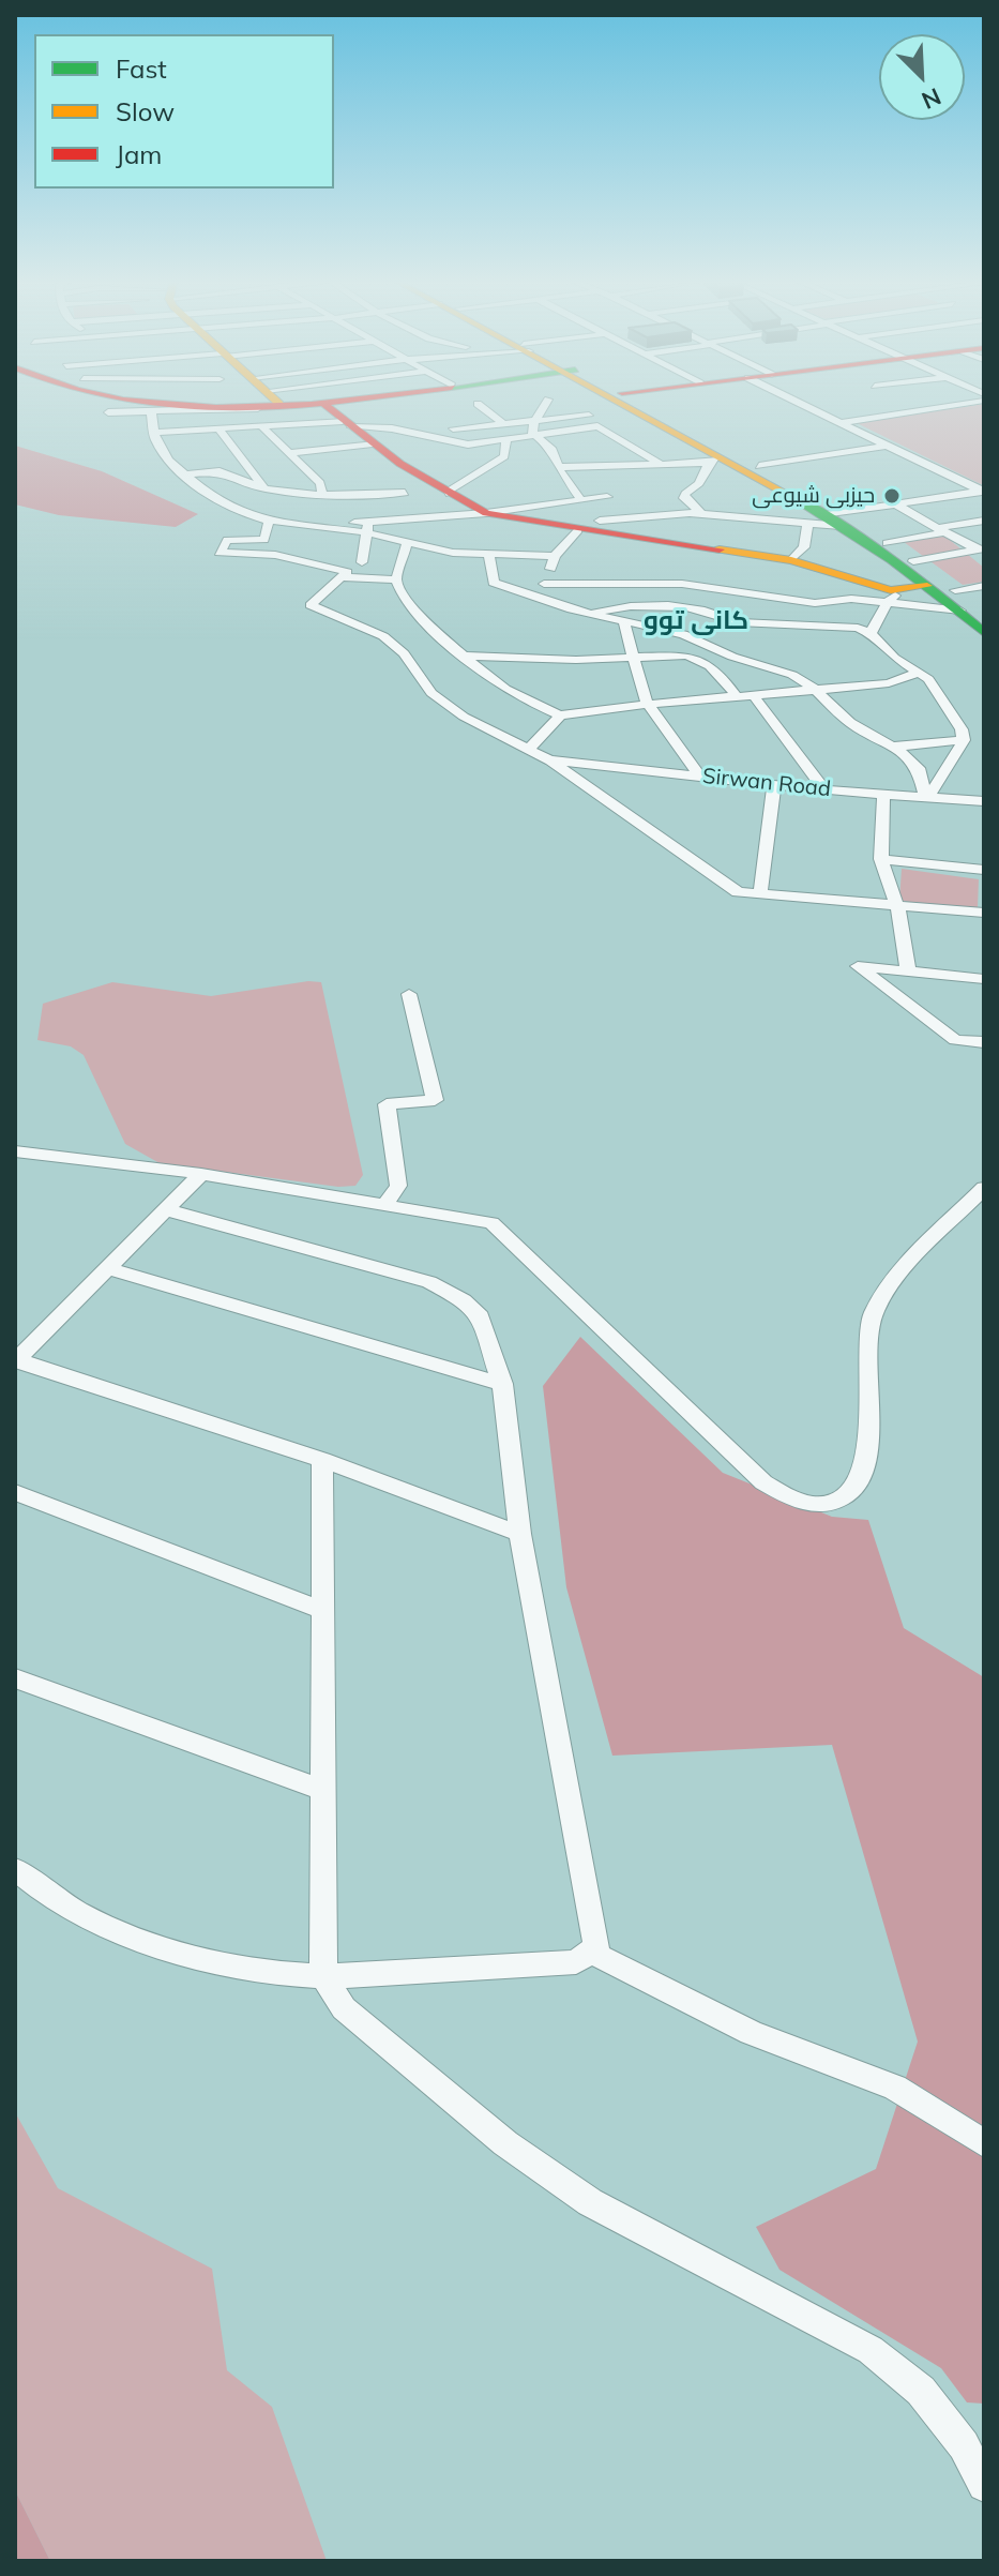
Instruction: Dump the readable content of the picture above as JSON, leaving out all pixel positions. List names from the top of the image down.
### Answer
{
  "streets": {
    "street": ["Sirwan Road"]
  },
  "districts": ["کانی توو"],
  "places": ["حیزبی شیوعی"],
  "legend": ["Fast", "Slow", "Jam"],
  "north": "bottom right"
}
